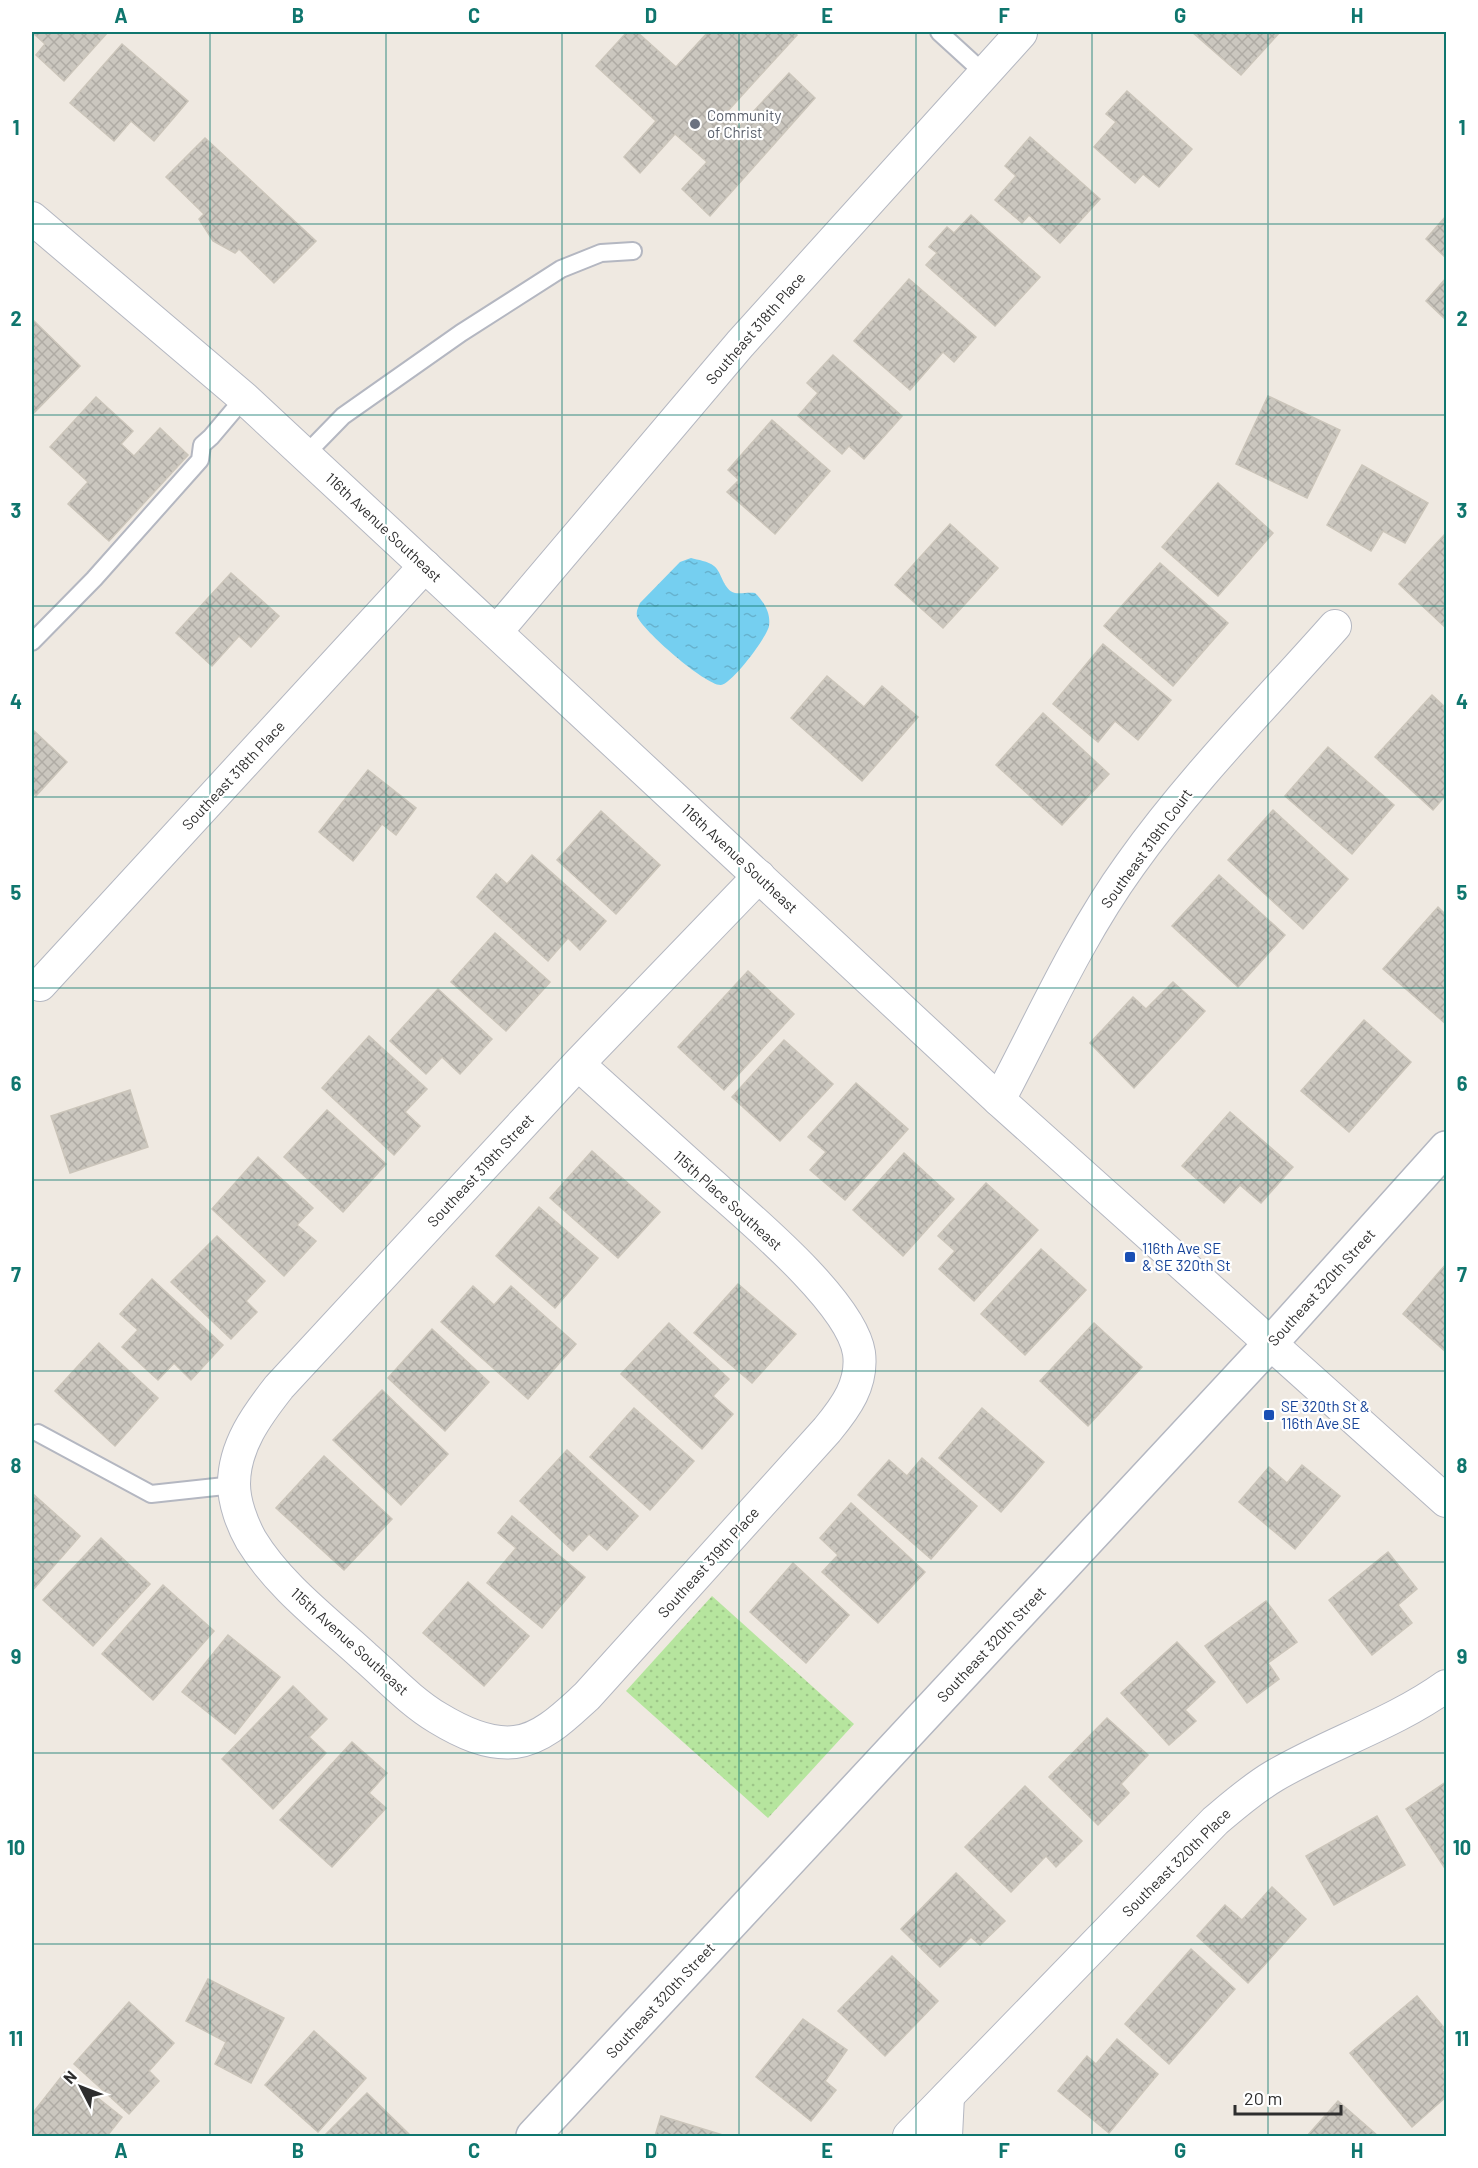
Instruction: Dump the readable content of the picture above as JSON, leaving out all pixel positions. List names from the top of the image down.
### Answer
{
  "streets": {
    "street": [
      "Southeast 318th Place",
      "116th Avenue Southeast",
      "Southeast 319th Court",
      "Southeast 319th Street",
      "115th Place Southeast",
      "Southeast 320th Street",
      "Southeast 319th Place",
      "115th Avenue Southeast",
      "Southeast 320th Place"
    ]
  },
  "crossings": [
    ["Southeast 318th Place", "116th Avenue Southeast"],
    ["116th Avenue Southeast", "Southeast 319th Court"],
    ["116th Avenue Southeast", "Southeast 319th Street"],
    ["116th Avenue Southeast", "Southeast 320th Street"],
    ["Southeast 319th Street", "115th Place Southeast"],
    ["Southeast 319th Street", "115th Avenue Southeast"],
    ["115th Place Southeast", "Southeast 319th Place"],
    ["Southeast 319th Place", "115th Avenue Southeast"]
  ],
  "places": {
    "other": ["Community of Christ"],
    "transit": ["116th Ave SE & SE 320th St", "SE 320th St & 116th Ave SE"]
  },
  "scale_bar": "20 m",
  "north": "top left",
  "grid": {
    "columns": [
      "A",
      "B",
      "C",
      "D",
      "E",
      "F",
      "G",
      "H"
    ],
    "rows": [
      "1",
      "2",
      "3",
      "4",
      "5",
      "6",
      "7",
      "8",
      "9",
      "10",
      "11"
    ]
  }
}
